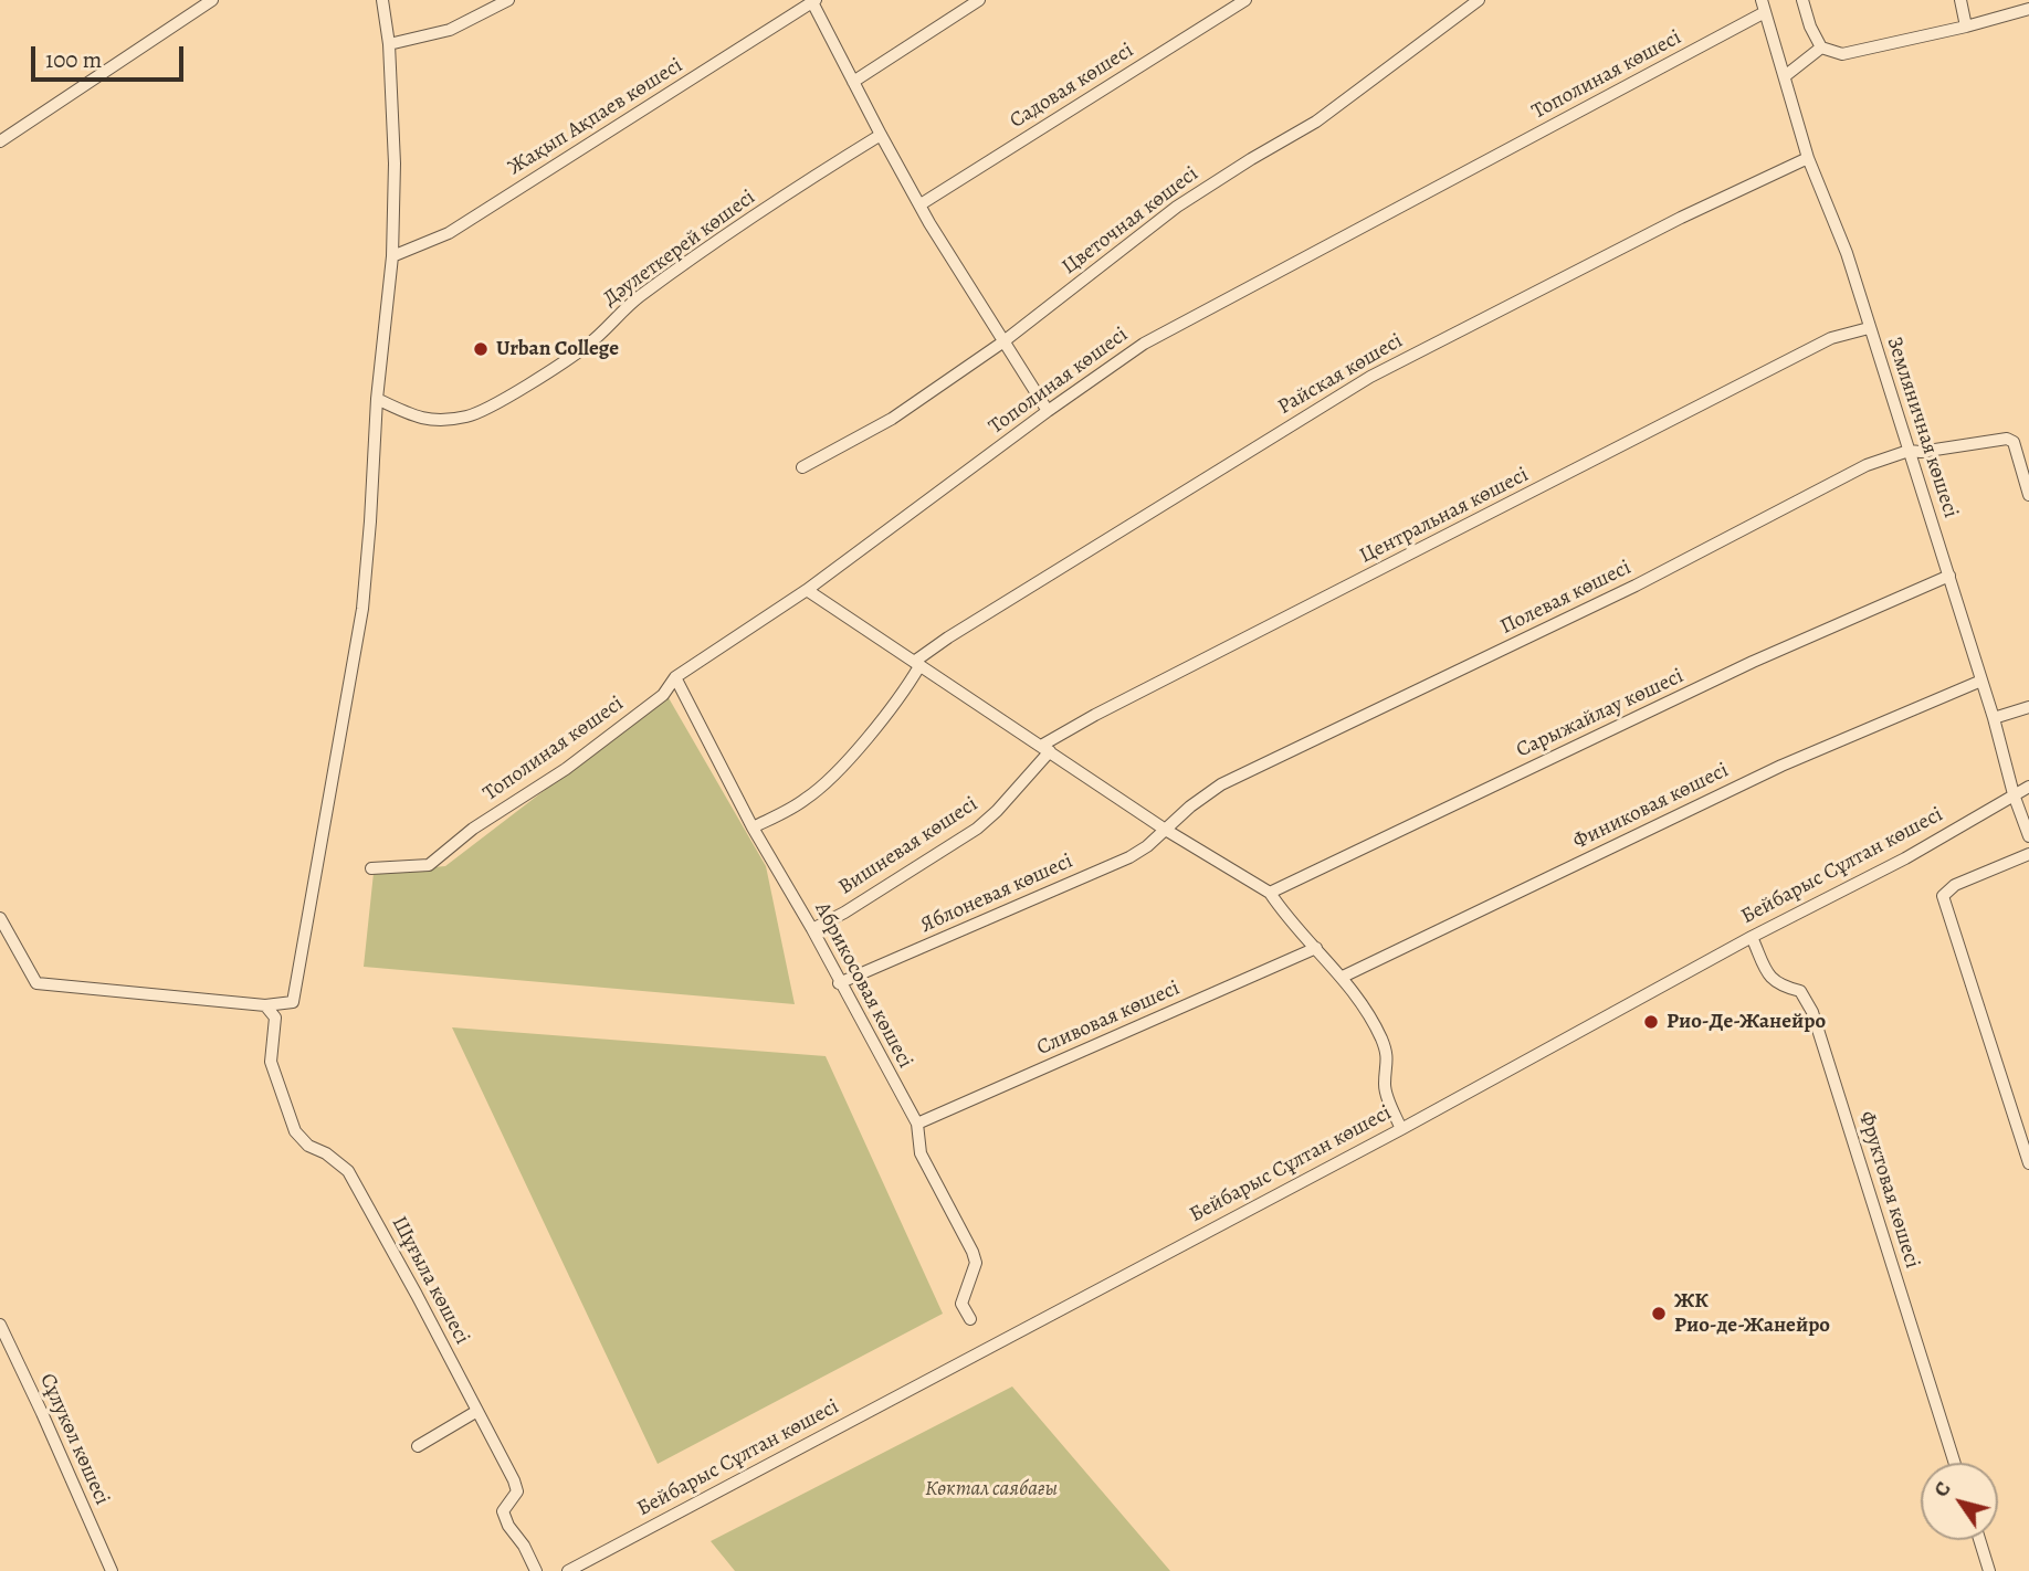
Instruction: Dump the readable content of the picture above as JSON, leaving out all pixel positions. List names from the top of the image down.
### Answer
{
  "streets": {
    "street": [
      "Тополиная көшесі",
      "Садовая көшесі",
      "Жақып Ақпаев көшесі",
      "Цветочная көшесі",
      "Дәулеткерей көшесі",
      "Райская көшесі",
      "Земляничная көшесі",
      "Центральная көшесі",
      "Полевая көшесі",
      "Сарыжайлау көшесі",
      "Финиковая көшесі",
      "Вишневая көшесі",
      "Бейбарыс Сұлтан көшесі",
      "Яблоневая көшесі",
      "Абрикосовая көшесі",
      "Сливовая көшесі",
      "Фруктовая көшесі",
      "Шұғыла көшесі",
      "Сұлукөл көшесі"
    ]
  },
  "crossings": [
    ["Тополиная көшесі", "Земляничная көшесі"],
    ["Тополиная көшесі", "Абрикосовая көшесі"],
    ["Райская көшесі", "Земляничная көшесі"],
    ["Райская көшесі", "Абрикосовая көшесі"],
    ["Земляничная көшесі", "Центральная көшесі"],
    ["Земляничная көшесі", "Полевая көшесі"],
    ["Земляничная көшесі", "Сарыжайлау көшесі"],
    ["Земляничная көшесі", "Финиковая көшесі"],
    ["Земляничная көшесі", "Бейбарыс Сұлтан көшесі"],
    ["Центральная көшесі", "Вишневая көшесі"],
    ["Полевая көшесі", "Яблоневая көшесі"],
    ["Вишневая көшесі", "Абрикосовая көшесі"],
    ["Бейбарыс Сұлтан көшесі", "Фруктовая көшесі"],
    ["Яблоневая көшесі", "Абрикосовая көшесі"],
    ["Абрикосовая көшесі", "Сливовая көшесі"]
  ],
  "parks": ["Көктал саябағы"],
  "places": ["Urban College", "Рио-Де-Жанейро", "ЖК Рио-де-Жанейро"],
  "scale_bar": "100 m",
  "north": "top left"
}
